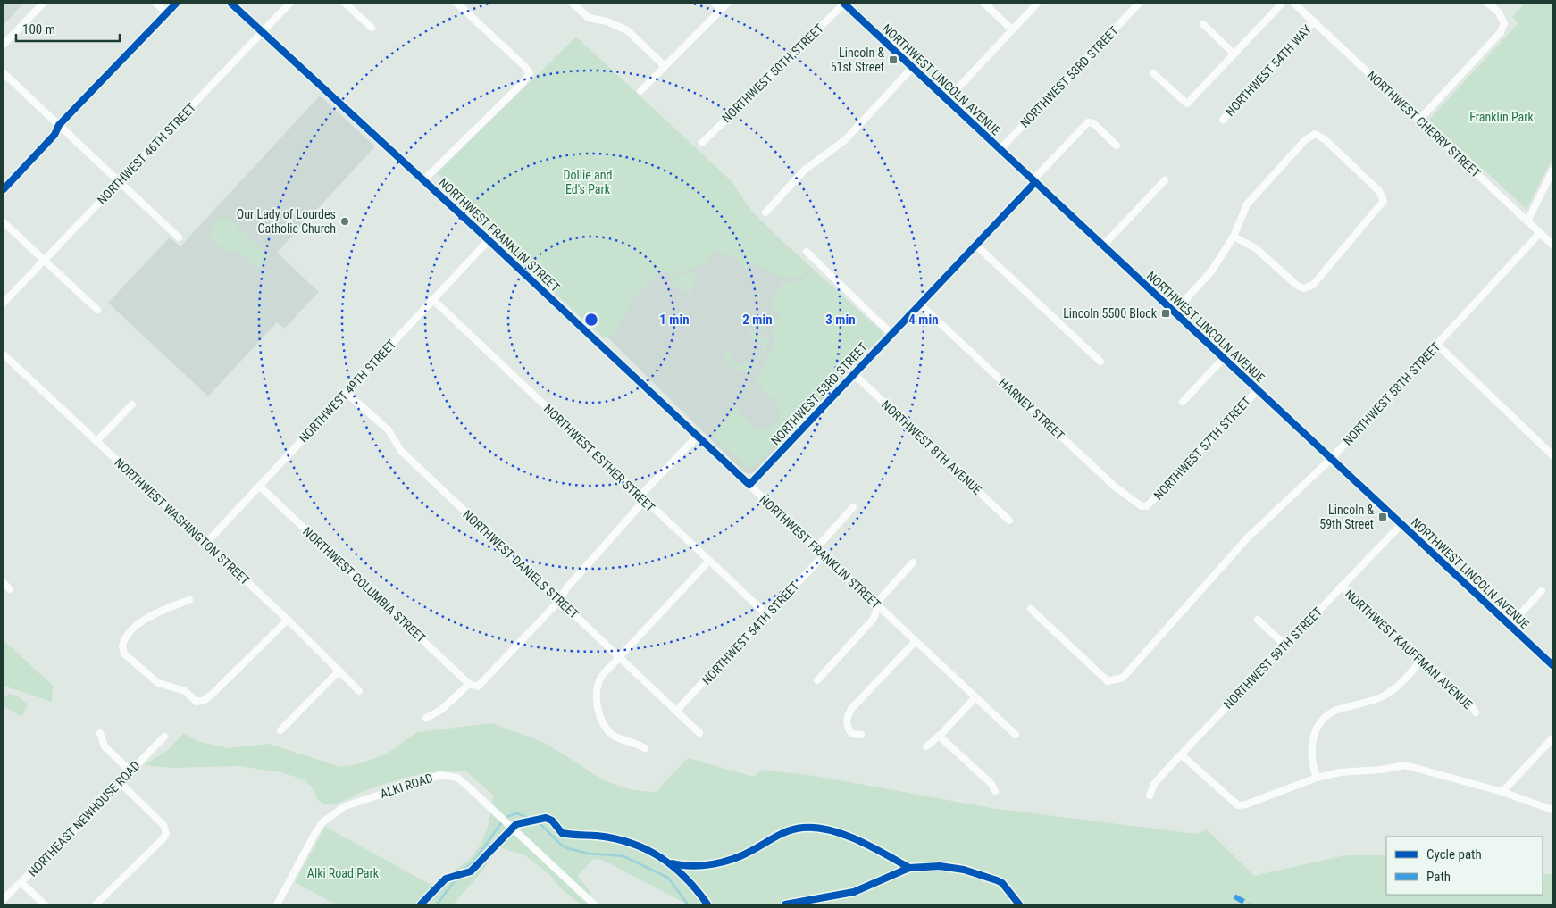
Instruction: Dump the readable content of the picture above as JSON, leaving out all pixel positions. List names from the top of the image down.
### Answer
{
  "streets": {
    "street": [
      "NORTHWEST 54TH WAY",
      "NORTHWEST 50TH STREET",
      "NORTHWEST 53RD STREET",
      "NORTHWEST LINCOLN AVENUE",
      "NORTHWEST CHERRY STREET",
      "NORTHWEST 46TH STREET",
      "NORTHWEST FRANKLIN STREET",
      "NORTHWEST 49TH STREET",
      "NORTHWEST 58TH STREET",
      "HARNEY STREET",
      "NORTHWEST 8TH AVENUE",
      "NORTHWEST 57TH STREET",
      "NORTHWEST ESTHER STREET",
      "NORTHWEST WASHINGTON STREET",
      "NORTHWEST DANIELS STREET",
      "NORTHWEST COLUMBIA STREET",
      "NORTHWEST 54TH STREET",
      "NORTHWEST KAUFFMAN AVENUE",
      "NORTHWEST 59TH STREET",
      "ALKI ROAD",
      "NORTHEAST NEWHOUSE ROAD"
    ]
  },
  "crossings": [
    ["NORTHWEST 54TH WAY", "NORTHWEST CHERRY STREET"],
    ["NORTHWEST 50TH STREET", "NORTHWEST LINCOLN AVENUE"],
    ["NORTHWEST 53RD STREET", "NORTHWEST LINCOLN AVENUE"],
    ["NORTHWEST 53RD STREET", "NORTHWEST FRANKLIN STREET"],
    ["NORTHWEST 53RD STREET", "HARNEY STREET"],
    ["NORTHWEST 53RD STREET", "NORTHWEST 8TH AVENUE"],
    ["NORTHWEST LINCOLN AVENUE", "NORTHWEST 58TH STREET"],
    ["NORTHWEST LINCOLN AVENUE", "NORTHWEST 57TH STREET"],
    ["NORTHWEST LINCOLN AVENUE", "NORTHWEST 59TH STREET"],
    ["NORTHWEST CHERRY STREET", "NORTHWEST 58TH STREET"],
    ["NORTHWEST 46TH STREET", "NORTHWEST FRANKLIN STREET"],
    ["NORTHWEST FRANKLIN STREET", "NORTHWEST 49TH STREET"],
    ["NORTHWEST FRANKLIN STREET", "NORTHWEST 54TH STREET"],
    ["NORTHWEST 49TH STREET", "NORTHWEST ESTHER STREET"],
    ["NORTHWEST 49TH STREET", "NORTHWEST WASHINGTON STREET"],
    ["NORTHWEST 49TH STREET", "NORTHWEST DANIELS STREET"],
    ["NORTHWEST 49TH STREET", "NORTHWEST COLUMBIA STREET"],
    ["HARNEY STREET", "NORTHWEST 57TH STREET"],
    ["NORTHWEST ESTHER STREET", "NORTHWEST 54TH STREET"],
    ["NORTHWEST DANIELS STREET", "NORTHWEST 54TH STREET"],
    ["NORTHWEST KAUFFMAN AVENUE", "NORTHWEST 59TH STREET"]
  ],
  "parks": ["Franklin Park", "Dollie and Ed's Park", "Alki Road Park"],
  "places": {
    "transit": ["Lincoln & 51st Street", "Lincoln 5500 Block", "Lincoln & 59th Street"],
    "other": ["Our Lady of Lourdes Catholic Church"]
  },
  "legend": ["Cycle path", "Path"],
  "scale_bar": "100 m",
  "rings": [
    "1 min",
    "2 min",
    "3 min",
    "4 min"
  ]
}
